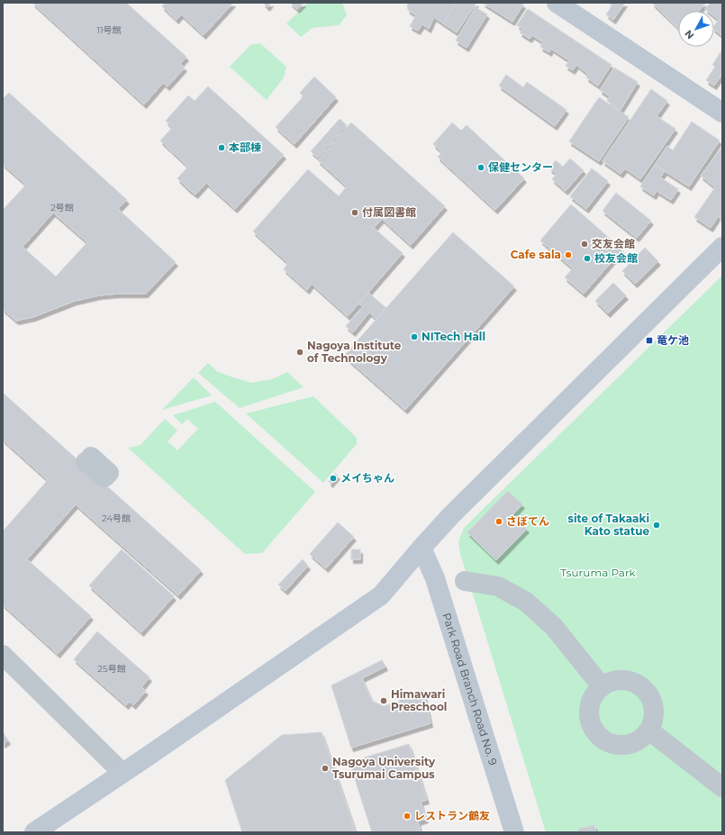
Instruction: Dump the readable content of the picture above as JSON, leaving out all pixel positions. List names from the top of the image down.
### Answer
{
  "streets": {
    "street": ["Park Road Branch Road No. 9"]
  },
  "parks": ["Tsuruma Park"],
  "places": {
    "other": [
      "本部棟",
      "保健センター",
      "付属図書館",
      "交友会館",
      "Cafe sala",
      "校友会館",
      "NITech Hall",
      "Nagoya Institute of Technology",
      "メイちゃん",
      "さぼてん",
      "site of Takaaki Kato statue",
      "Himawari Preschool",
      "Nagoya University Tsurumai Campus",
      "レストラン鶴友"
    ],
    "transit": ["竜ケ池"]
  },
  "house_numbers": [
    "11号館",
    "2号館",
    "24号館",
    "25号館"
  ],
  "north": "bottom left"
}
